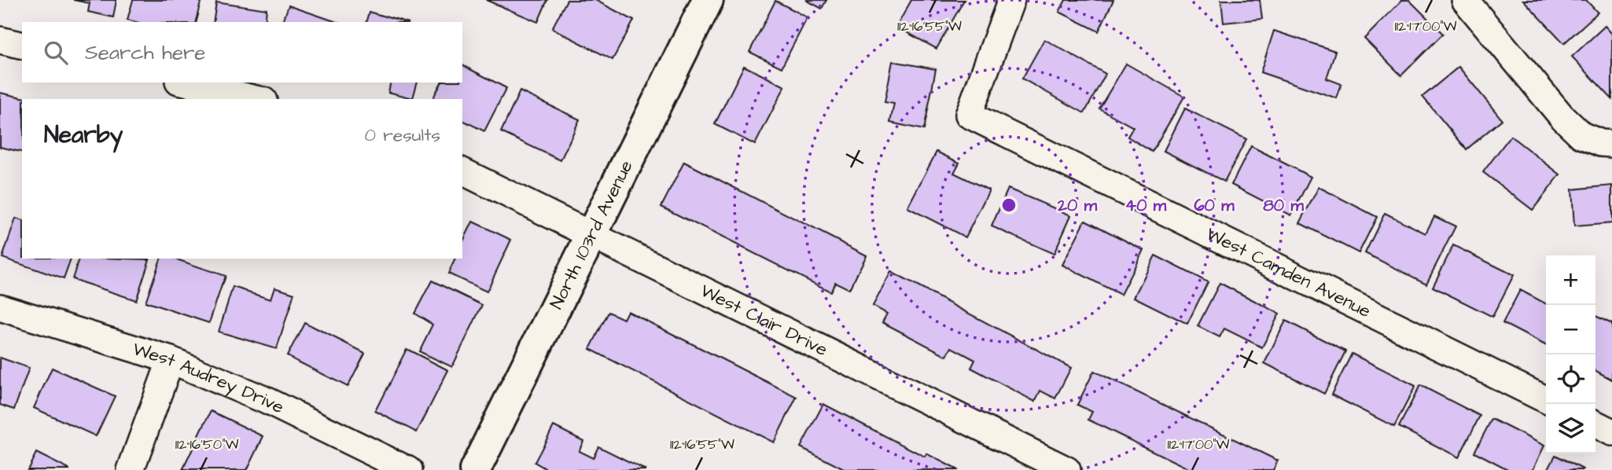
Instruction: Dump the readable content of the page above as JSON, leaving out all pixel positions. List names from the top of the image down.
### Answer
{
  "streets": {
    "street": [
      "North 103rd Avenue",
      "West Camden Avenue",
      "West Clair Drive",
      "West Audrey Drive"
    ]
  },
  "crossings": [
    ["North 103rd Avenue", "West Clair Drive"]
  ],
  "page": {
    "search": "Search here",
    "heading": ["Nearby", "0 results"],
    "map_buttons": ["+", "−"]
  },
  "coordinates": ["112°16'55\"W", "112°17'00\"W", "112°16'50\"W"],
  "rings": [
    "20 m",
    "40 m",
    "60 m",
    "80 m"
  ]
}
